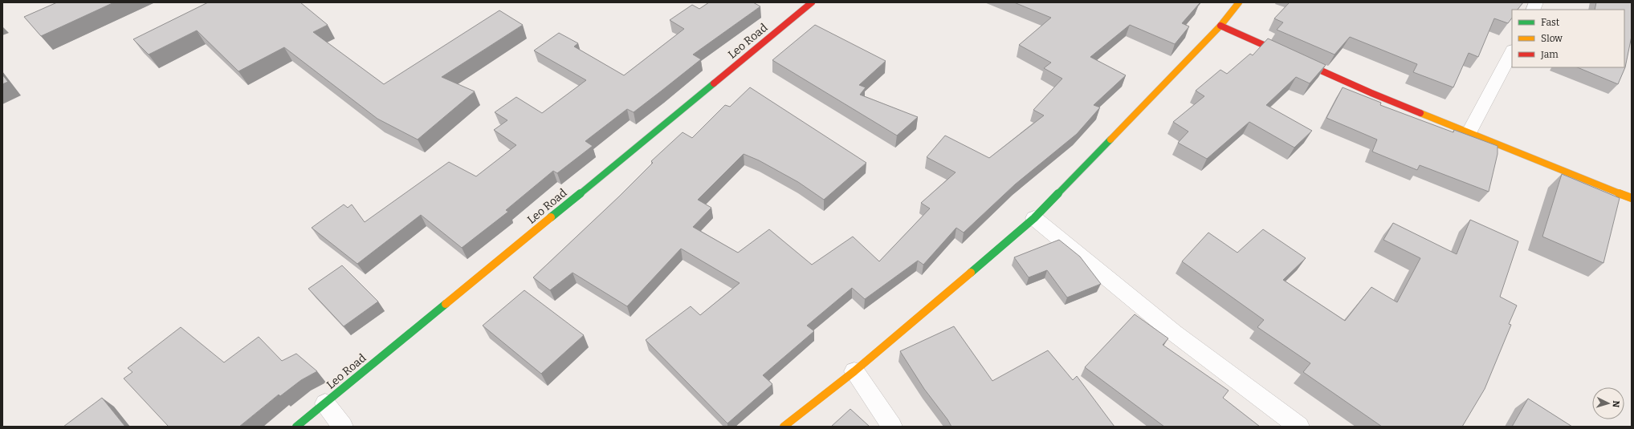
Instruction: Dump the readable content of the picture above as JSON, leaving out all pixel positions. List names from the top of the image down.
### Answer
{
  "streets": {
    "street": ["Leo Road"]
  },
  "legend": ["Fast", "Slow", "Jam"],
  "north": "right"
}
